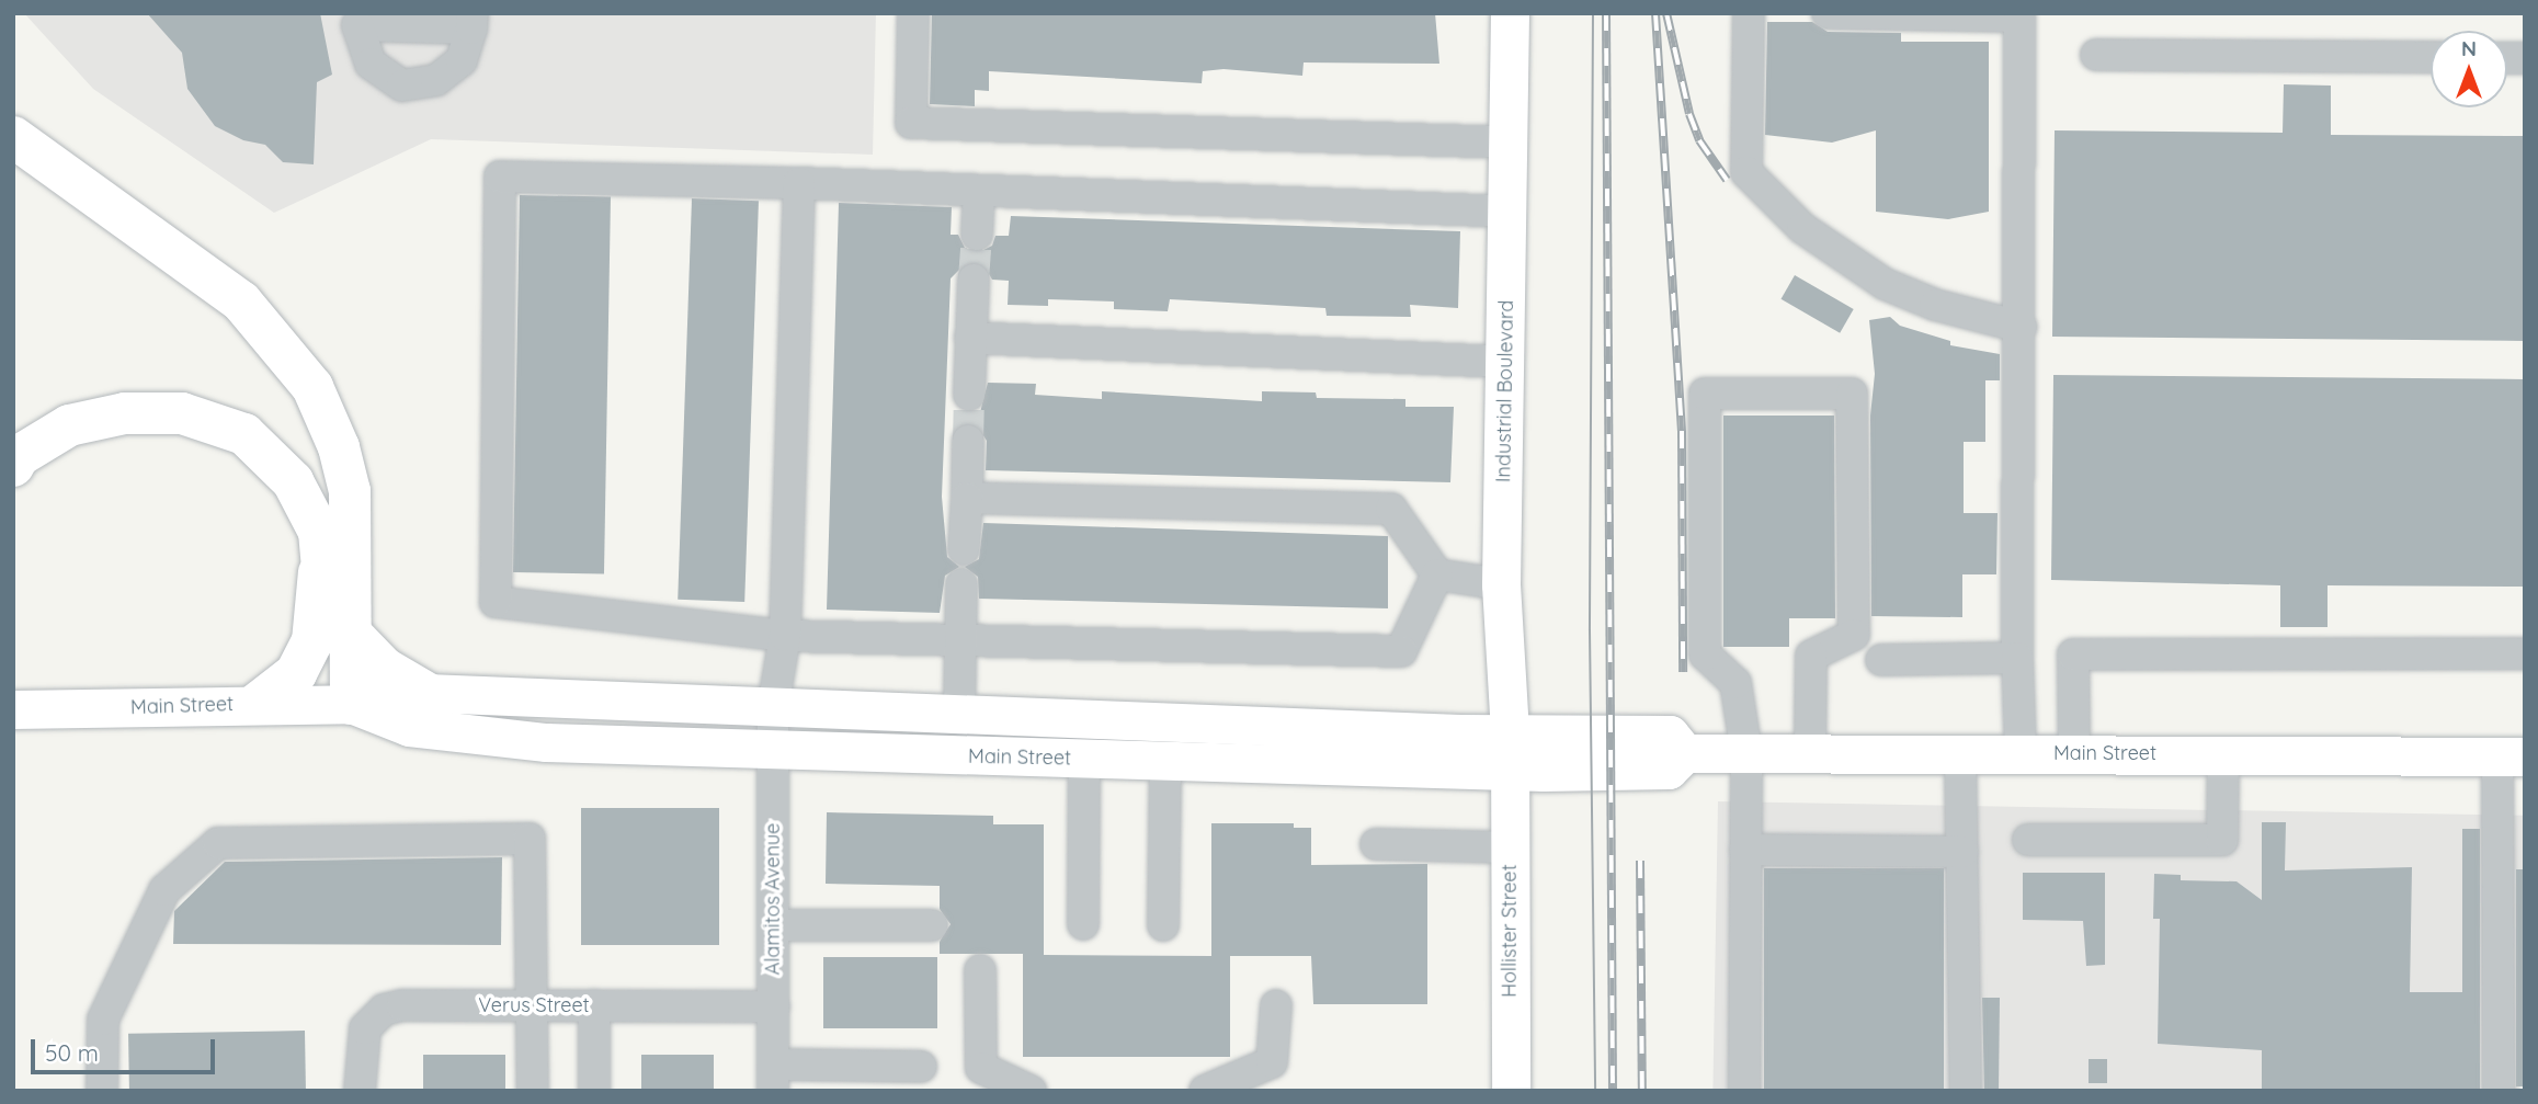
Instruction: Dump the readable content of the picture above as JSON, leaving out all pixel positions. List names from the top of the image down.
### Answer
{
  "streets": {
    "main road": ["Industrial Boulevard", "Main Street", "Hollister Street"],
    "street": ["Alamitos Avenue", "Verus Street"]
  },
  "crossings": [
    ["Industrial Boulevard", "Main Street"],
    ["Industrial Boulevard", "Hollister Street"],
    ["Main Street", "Alamitos Avenue"],
    ["Main Street", "Hollister Street"],
    ["Alamitos Avenue", "Verus Street"]
  ],
  "scale_bar": "50 m",
  "north": "top"
}
